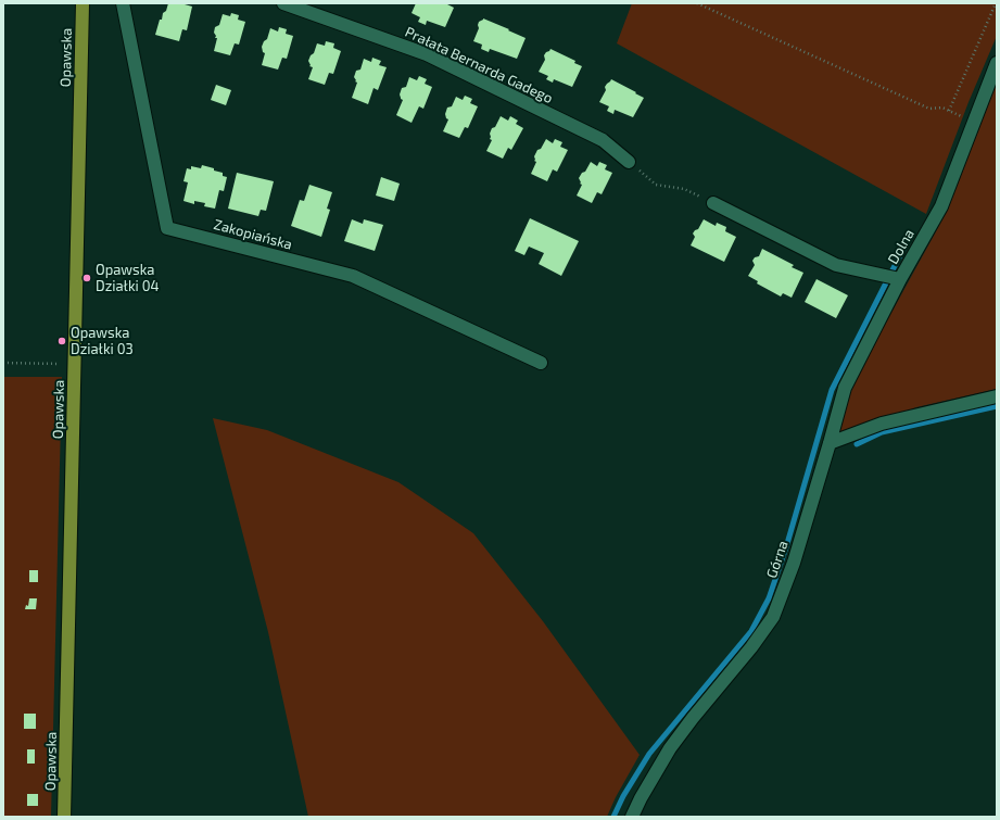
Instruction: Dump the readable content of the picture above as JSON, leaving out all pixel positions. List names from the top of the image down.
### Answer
{
  "streets": {
    "main road": ["Opawska"],
    "street": [
      "Prałata Bernarda Gadego",
      "Zakopiańska",
      "Dolna",
      "Górna"
    ]
  },
  "crossings": [
    ["Dolna", "Górna"]
  ],
  "places": ["Opawska Działki 04", "Opawska Działki 03"]
}
